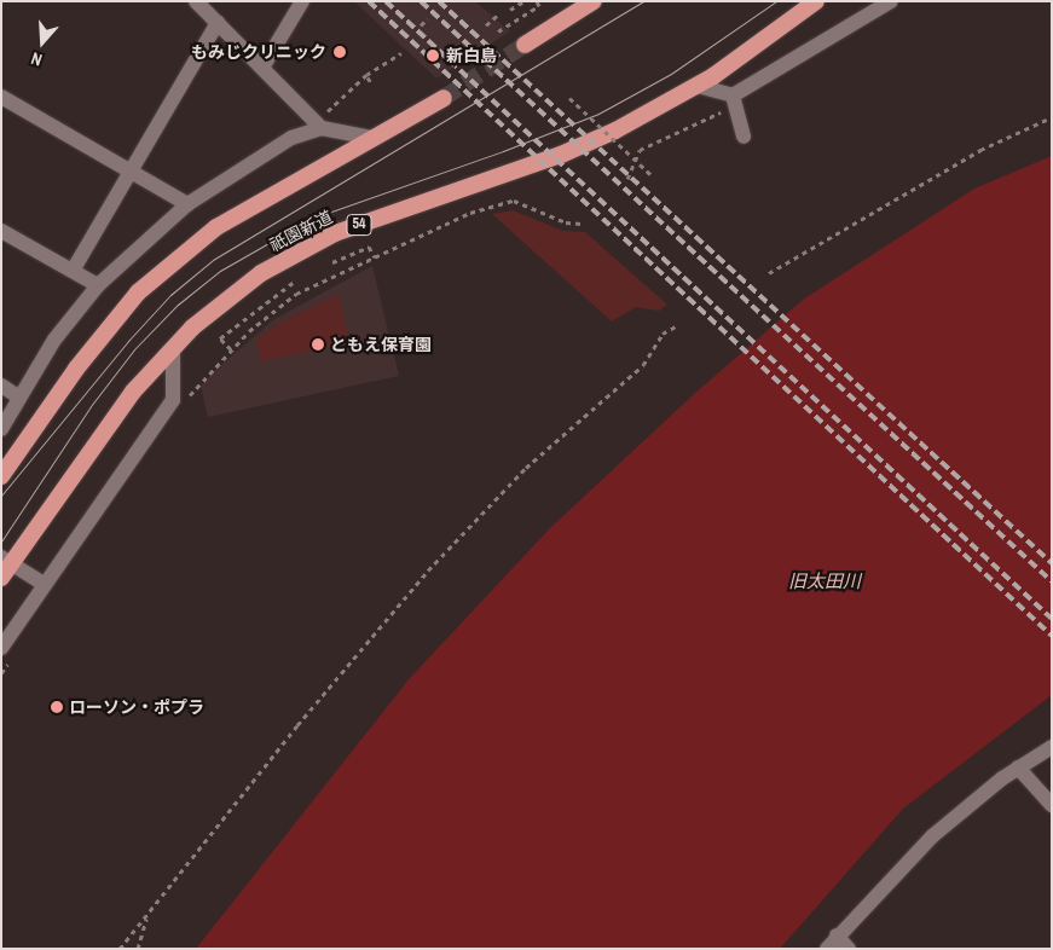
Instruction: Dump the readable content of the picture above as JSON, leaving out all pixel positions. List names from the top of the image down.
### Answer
{
  "streets": {
    "highway": ["54", "祇園新道"]
  },
  "water": ["旧太田川"],
  "places": [
    "もみじクリニック",
    "新白島",
    "ともえ保育園",
    "ローソン・ポプラ"
  ],
  "north": "bottom"
}
